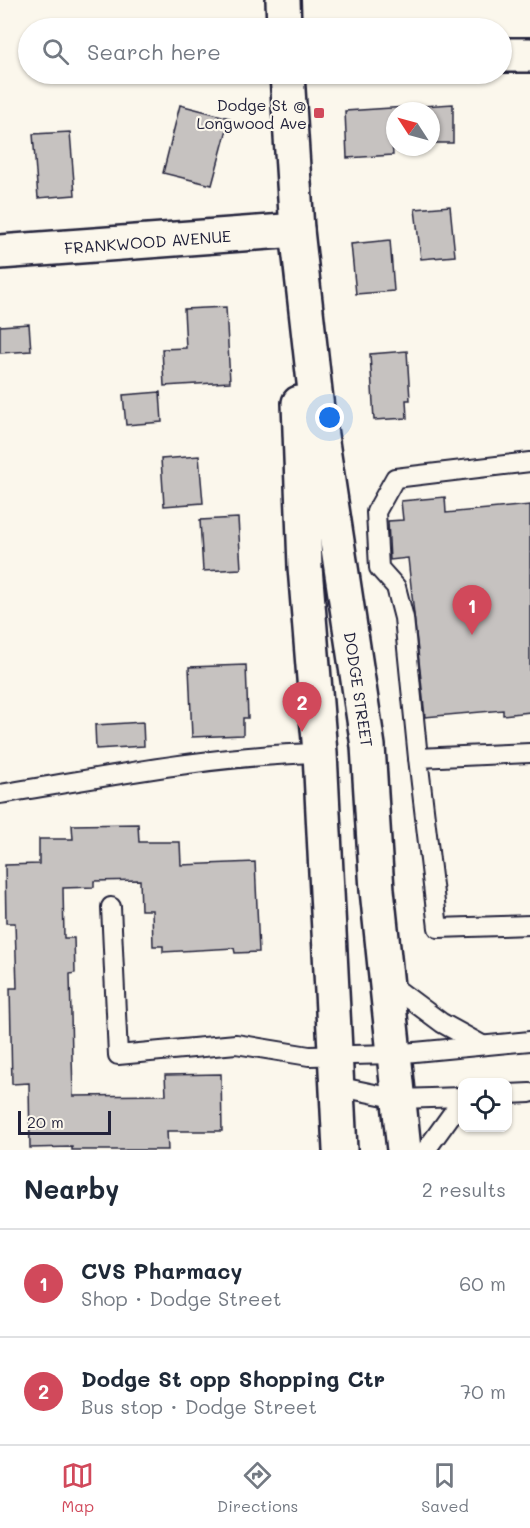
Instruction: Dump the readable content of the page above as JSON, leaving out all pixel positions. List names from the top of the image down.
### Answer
{
  "streets": {
    "main road": ["FRANKWOOD AVENUE", "DODGE STREET"]
  },
  "crossings": [
    ["FRANKWOOD AVENUE", "DODGE STREET"]
  ],
  "places": {
    "transit": ["Dodge St @ Longwood Ave"]
  },
  "scale_bar": "20 m",
  "north": "top left",
  "page": {
    "search": "Search here",
    "pins": ["1", "2"],
    "scale": "20 m",
    "heading": ["Nearby", "2 results"],
    "list": [
      {
        "mark": "1",
        "name": "CVS Pharmacy",
        "note": "Shop · Dodge Street",
        "value": "60 m"
      },
      {
        "mark": "2",
        "name": "Dodge St opp Shopping Ctr",
        "note": "Bus stop · Dodge Street",
        "value": "70 m"
      }
    ],
    "nav": ["Map", "Directions", "Saved"]
  }
}
